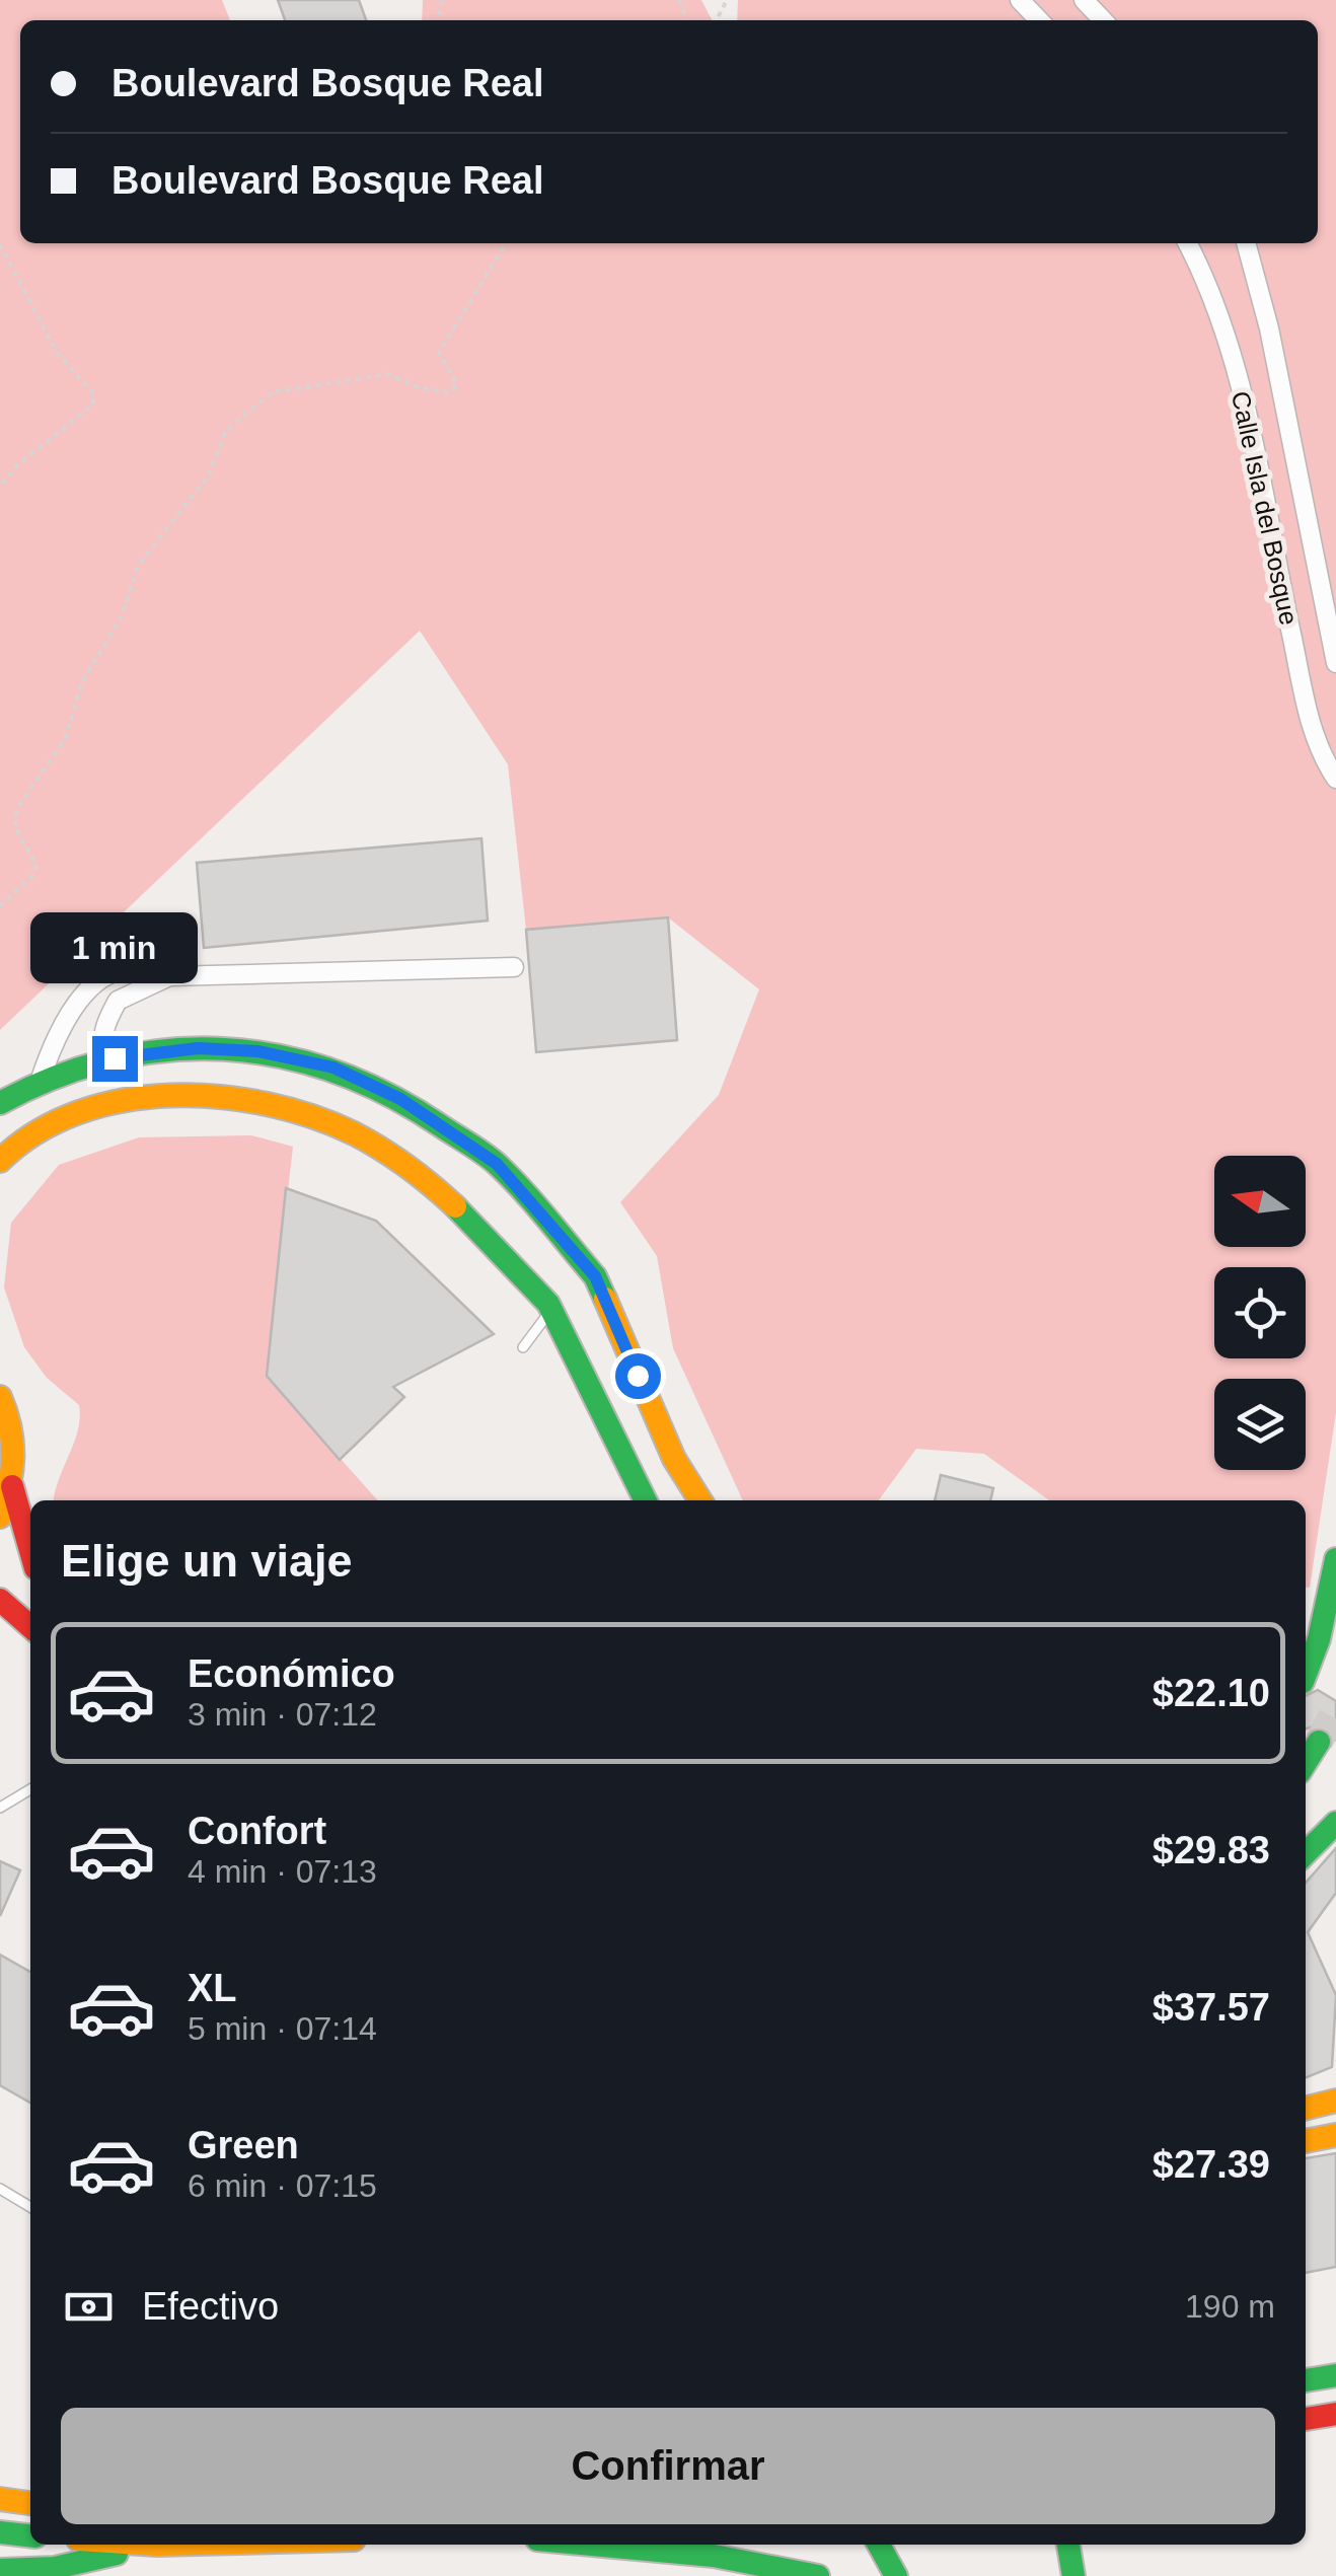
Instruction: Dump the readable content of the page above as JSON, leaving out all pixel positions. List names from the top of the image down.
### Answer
{
  "streets": {
    "street": ["Calle Isla del Bosque"]
  },
  "north": "left",
  "page": {
    "banner": ["Boulevard Bosque Real", "Boulevard Bosque Real"],
    "bubble": "1 min",
    "heading": "Elige un viaje",
    "list": [
      {
        "name": "Económico",
        "note": "3 min · 07:12",
        "value": "$22.10"
      },
      {
        "name": "Confort",
        "note": "4 min · 07:13",
        "value": "$29.83"
      },
      {
        "name": "XL",
        "note": "5 min · 07:14",
        "value": "$37.57"
      },
      {
        "name": "Green",
        "note": "6 min · 07:15",
        "value": "$27.39"
      }
    ],
    "pay": ["Efectivo", "190 m"],
    "buttons": "Confirmar"
  }
}
